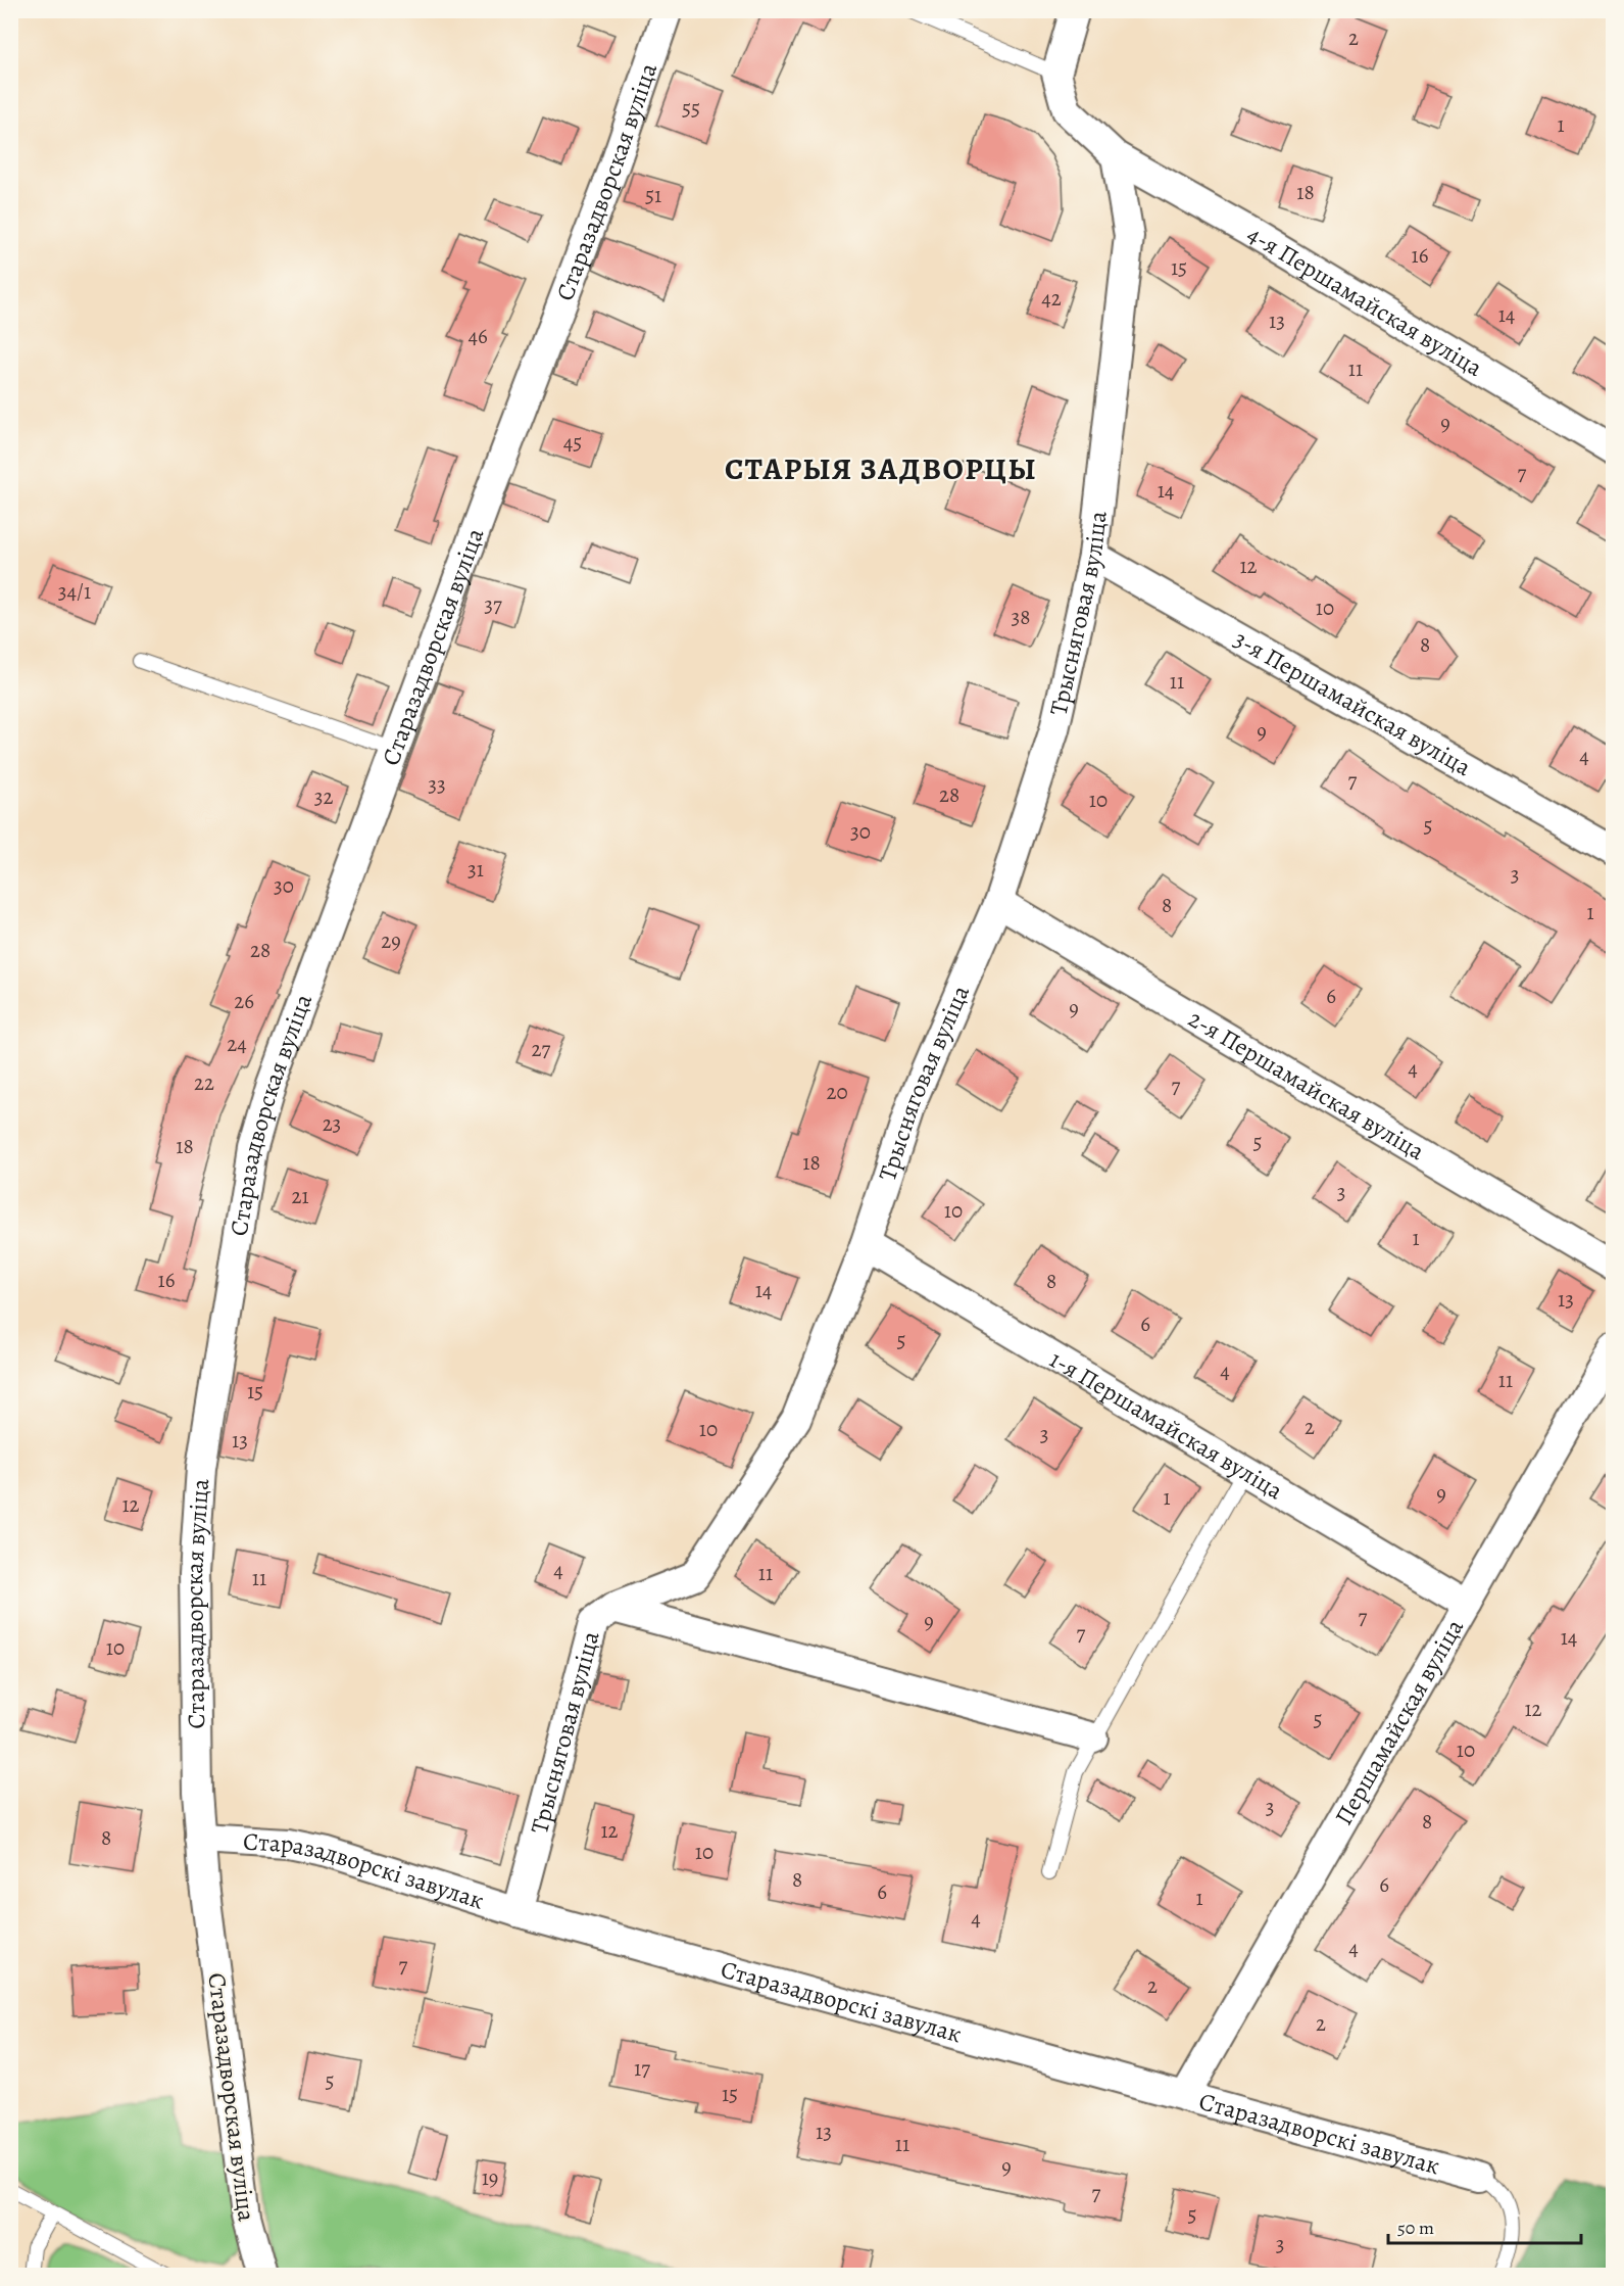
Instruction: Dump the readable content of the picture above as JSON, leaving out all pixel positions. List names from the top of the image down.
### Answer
{
  "streets": {
    "street": [
      "Старазадворская вуліца",
      "4-я Першамайская вуліца",
      "Трысняговая вуліца",
      "3-я Першамайская вуліца",
      "2-я Першамайская вуліца",
      "1-я Першамайская вуліца",
      "Першамайская вуліца",
      "Старазадворскі завулак"
    ]
  },
  "crossings": [
    ["Старазадворская вуліца", "Старазадворскі завулак"],
    ["4-я Першамайская вуліца", "Трысняговая вуліца"],
    ["Трысняговая вуліца", "3-я Першамайская вуліца"],
    ["Трысняговая вуліца", "2-я Першамайская вуліца"],
    ["Трысняговая вуліца", "1-я Першамайская вуліца"],
    ["Трысняговая вуліца", "Старазадворскі завулак"],
    ["1-я Першамайская вуліца", "Першамайская вуліца"],
    ["Першамайская вуліца", "Старазадворскі завулак"]
  ],
  "districts": ["СТАРЫЯ ЗАДВОРЦЫ"],
  "house_numbers": [
    "2",
    "55",
    "1",
    "18",
    "51",
    "16",
    "15",
    "42",
    "14",
    "13",
    "46",
    "11",
    "9",
    "45",
    "7",
    "14",
    "12",
    "34/1",
    "37",
    "10",
    "38",
    "8",
    "11",
    "9",
    "4",
    "7",
    "33",
    "28",
    "32",
    "10",
    "5",
    "30",
    "31",
    "3",
    "30",
    "8",
    "1",
    "29",
    "28",
    "6",
    "26",
    "9",
    "24",
    "27",
    "4",
    "22",
    "7",
    "20",
    "23",
    "5",
    "18",
    "18",
    "3",
    "21",
    "10",
    "1",
    "16",
    "8",
    "14",
    "13",
    "6",
    "5",
    "4",
    "11",
    "15",
    "2",
    "10",
    "3",
    "13",
    "9",
    "1",
    "12",
    "4",
    "11",
    "11",
    "7",
    "9",
    "7",
    "14",
    "10",
    "12",
    "5",
    "10",
    "3",
    "8",
    "12",
    "8",
    "10",
    "8",
    "6",
    "6",
    "1",
    "4",
    "4",
    "7",
    "2",
    "2",
    "17",
    "5",
    "15",
    "13",
    "11",
    "9",
    "19",
    "7",
    "5",
    "3"
  ],
  "scale_bar": "50 m"
}
